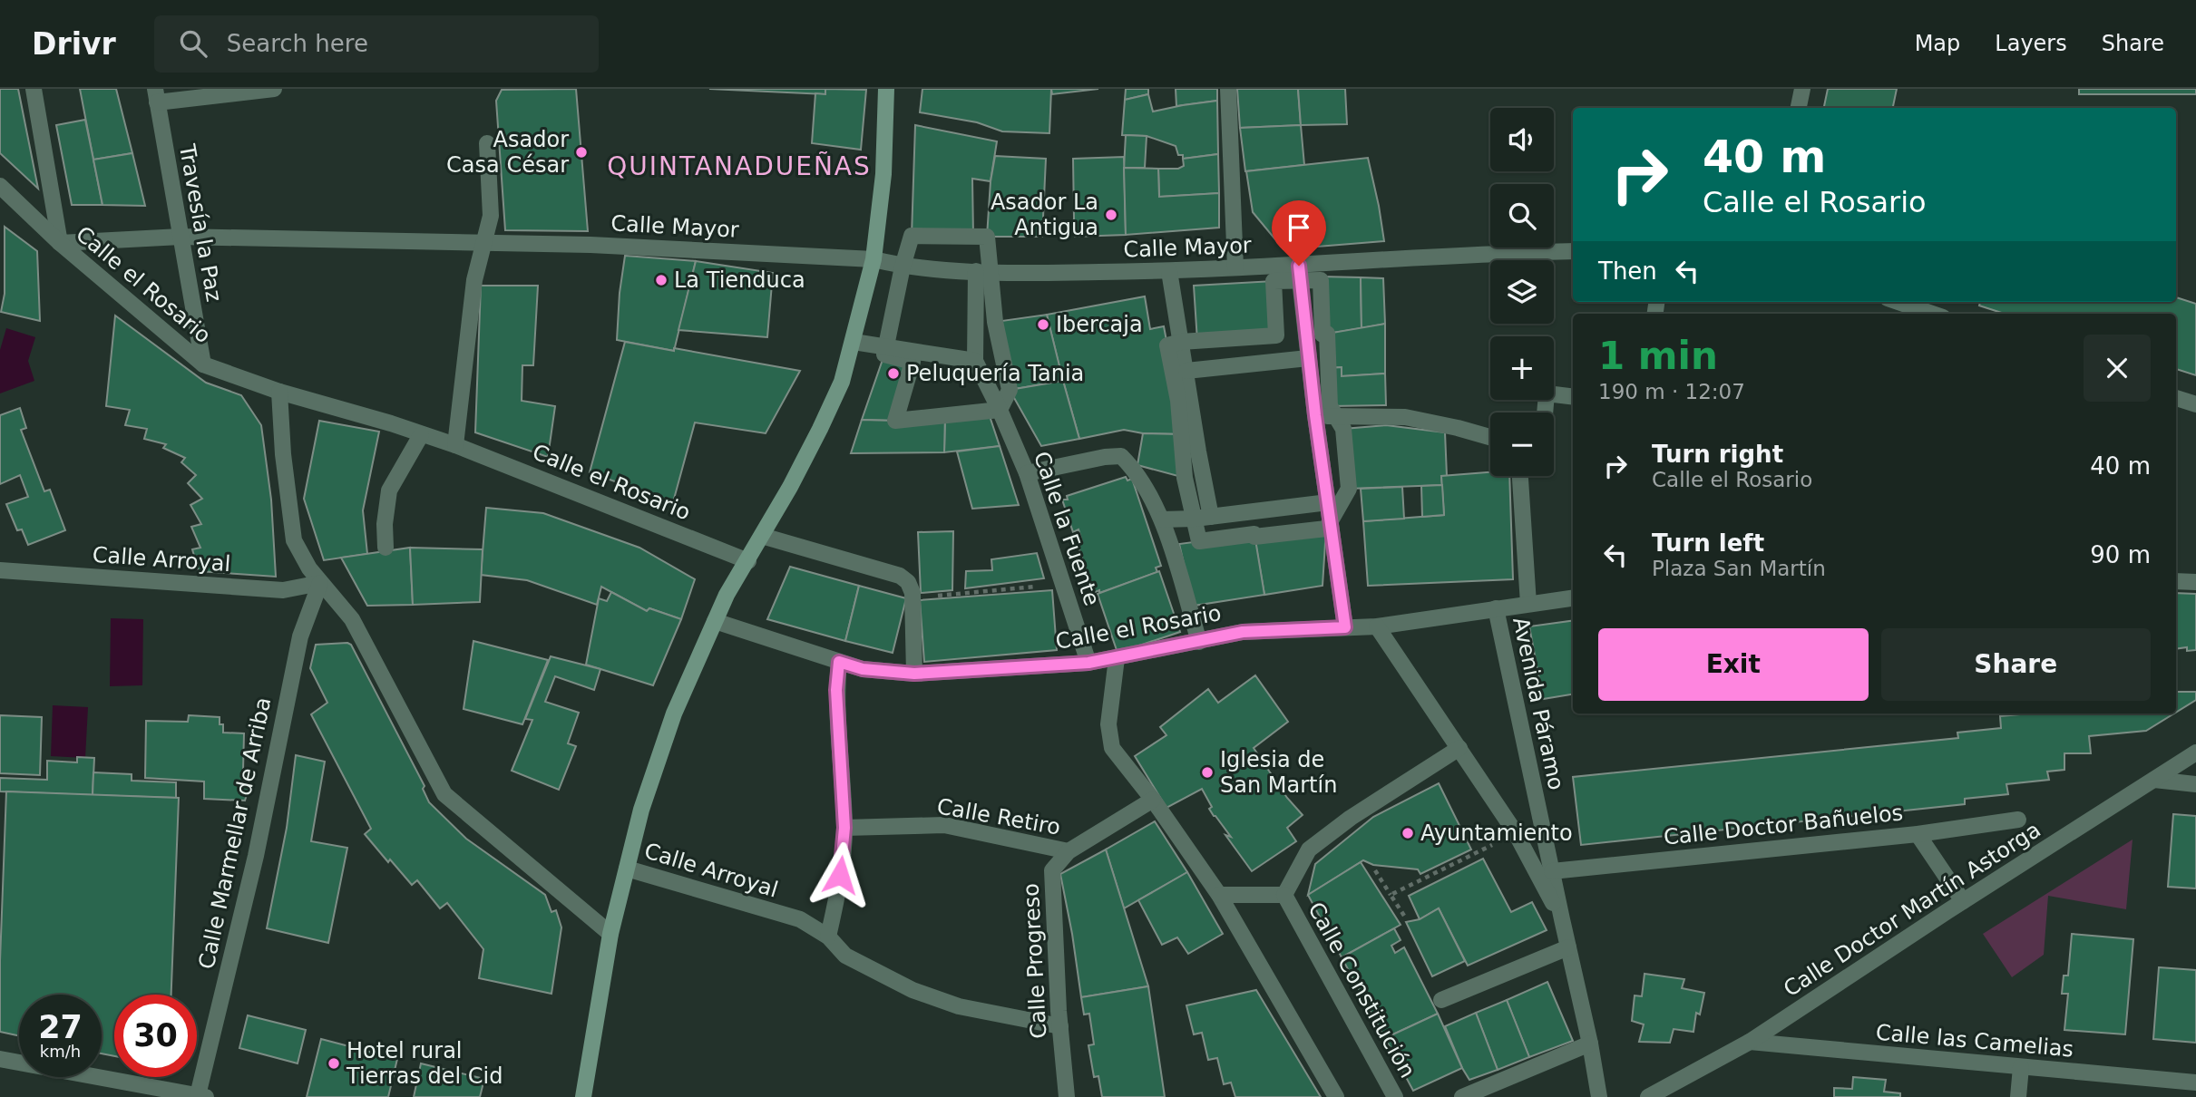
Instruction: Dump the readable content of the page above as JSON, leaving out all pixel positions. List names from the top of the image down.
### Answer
{
  "streets": {
    "street": [
      "Travesía la Paz",
      "Calle Mayor",
      "Calle el Rosario",
      "Calle la Fuente",
      "Calle Arroyal",
      "Avenida Páramo",
      "Calle Retiro",
      "Calle Doctor Bañuelos",
      "Calle Marmellar de Arriba",
      "Calle Doctor Martín Astorga",
      "Calle Progreso",
      "Calle Constitución",
      "Calle las Camelias"
    ]
  },
  "crossings": [
    ["Travesía la Paz", "Calle Mayor"],
    ["Travesía la Paz", "Calle el Rosario"],
    ["Calle Mayor", "Calle el Rosario"],
    ["Calle el Rosario", "Calle la Fuente"],
    ["Calle el Rosario", "Avenida Páramo"],
    ["Calle Arroyal", "Calle Marmellar de Arriba"],
    ["Calle Arroyal", "Calle Progreso"],
    ["Avenida Páramo", "Calle Doctor Bañuelos"],
    ["Calle Retiro", "Calle Progreso"],
    ["Calle Doctor Martín Astorga", "Calle las Camelias"]
  ],
  "districts": ["QUINTANADUEÑAS"],
  "places": [
    "Asador Casa César",
    "Asador La Antigua",
    "La Tienduca",
    "Ibercaja",
    "Peluquería Tania",
    "Iglesia de San Martín",
    "Ayuntamiento",
    "Hotel rural Tierras del Cid"
  ],
  "page": {
    "header": "Drivr",
    "search": "Search here",
    "nav": ["Map", "Layers", "Share"],
    "map_buttons": ["+", "−"],
    "turn": ["40 m", "Calle el Rosario"],
    "then": "Then",
    "heading": ["1 min", "190 m · 12:07"],
    "list": [
      {
        "name": "Turn right",
        "note": "Calle el Rosario",
        "value": "40 m"
      },
      {
        "name": "Turn left",
        "note": "Plaza San Martín",
        "value": "90 m"
      }
    ],
    "buttons": ["Exit", "Share"],
    "speed": "27 km/h",
    "limit": "30"
  }
}
